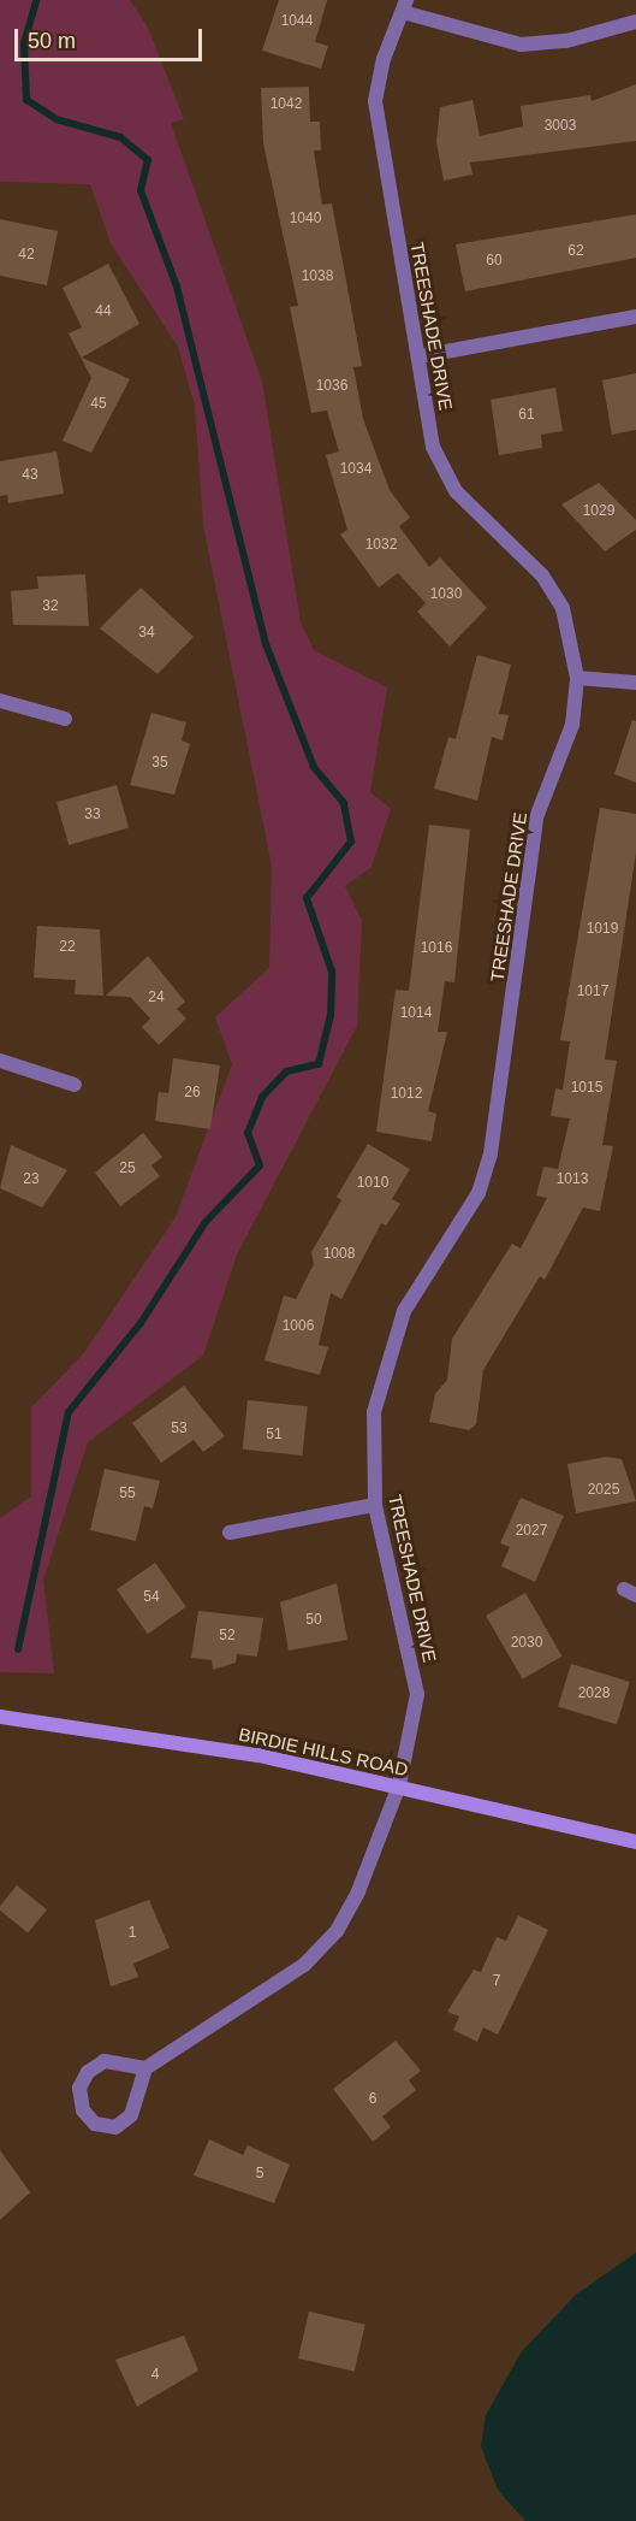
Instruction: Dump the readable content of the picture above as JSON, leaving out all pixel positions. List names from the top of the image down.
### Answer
{
  "streets": {
    "main road": ["BIRDIE HILLS ROAD"],
    "street": ["TREESHADE DRIVE"]
  },
  "crossings": [
    ["TREESHADE DRIVE", "BIRDIE HILLS ROAD"]
  ],
  "house_numbers": [
    "1044",
    "1042",
    "3003",
    "1040",
    "62",
    "42",
    "60",
    "1038",
    "44",
    "1036",
    "45",
    "61",
    "1034",
    "43",
    "1029",
    "1032",
    "1030",
    "32",
    "34",
    "35",
    "33",
    "1019",
    "22",
    "1016",
    "1017",
    "24",
    "1014",
    "1015",
    "26",
    "1012",
    "25",
    "23",
    "1013",
    "1010",
    "1008",
    "1006",
    "53",
    "51",
    "2025",
    "55",
    "2027",
    "54",
    "50",
    "52",
    "2030",
    "2028",
    "1",
    "7",
    "6",
    "5",
    "4"
  ],
  "scale_bar": "50 m"
}
